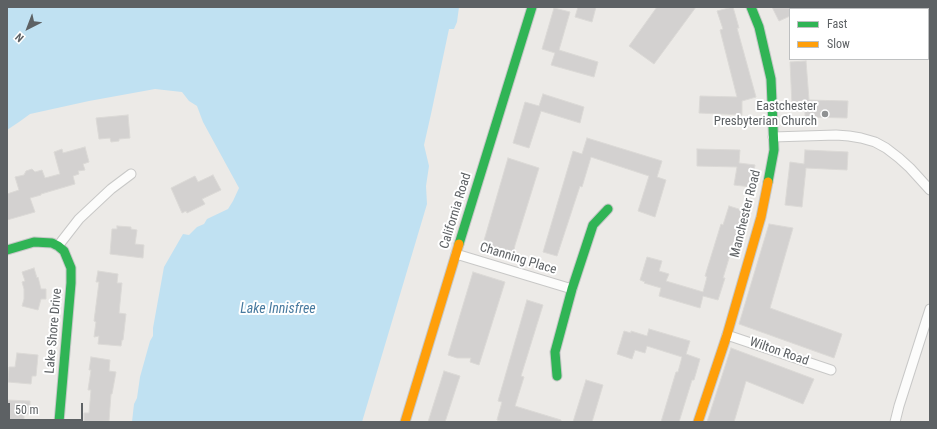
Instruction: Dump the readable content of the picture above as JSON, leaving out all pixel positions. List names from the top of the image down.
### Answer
{
  "streets": {
    "street": [
      "California Road",
      "Manchester Road",
      "Channing Place",
      "Lake Shore Drive",
      "Wilton Road"
    ]
  },
  "crossings": [
    ["California Road", "Channing Place"],
    ["Manchester Road", "Wilton Road"]
  ],
  "water": ["Lake Innisfree"],
  "places": ["Eastchester Presbyterian Church"],
  "legend": ["Fast", "Slow"],
  "scale_bar": "50 m",
  "north": "bottom left"
}
